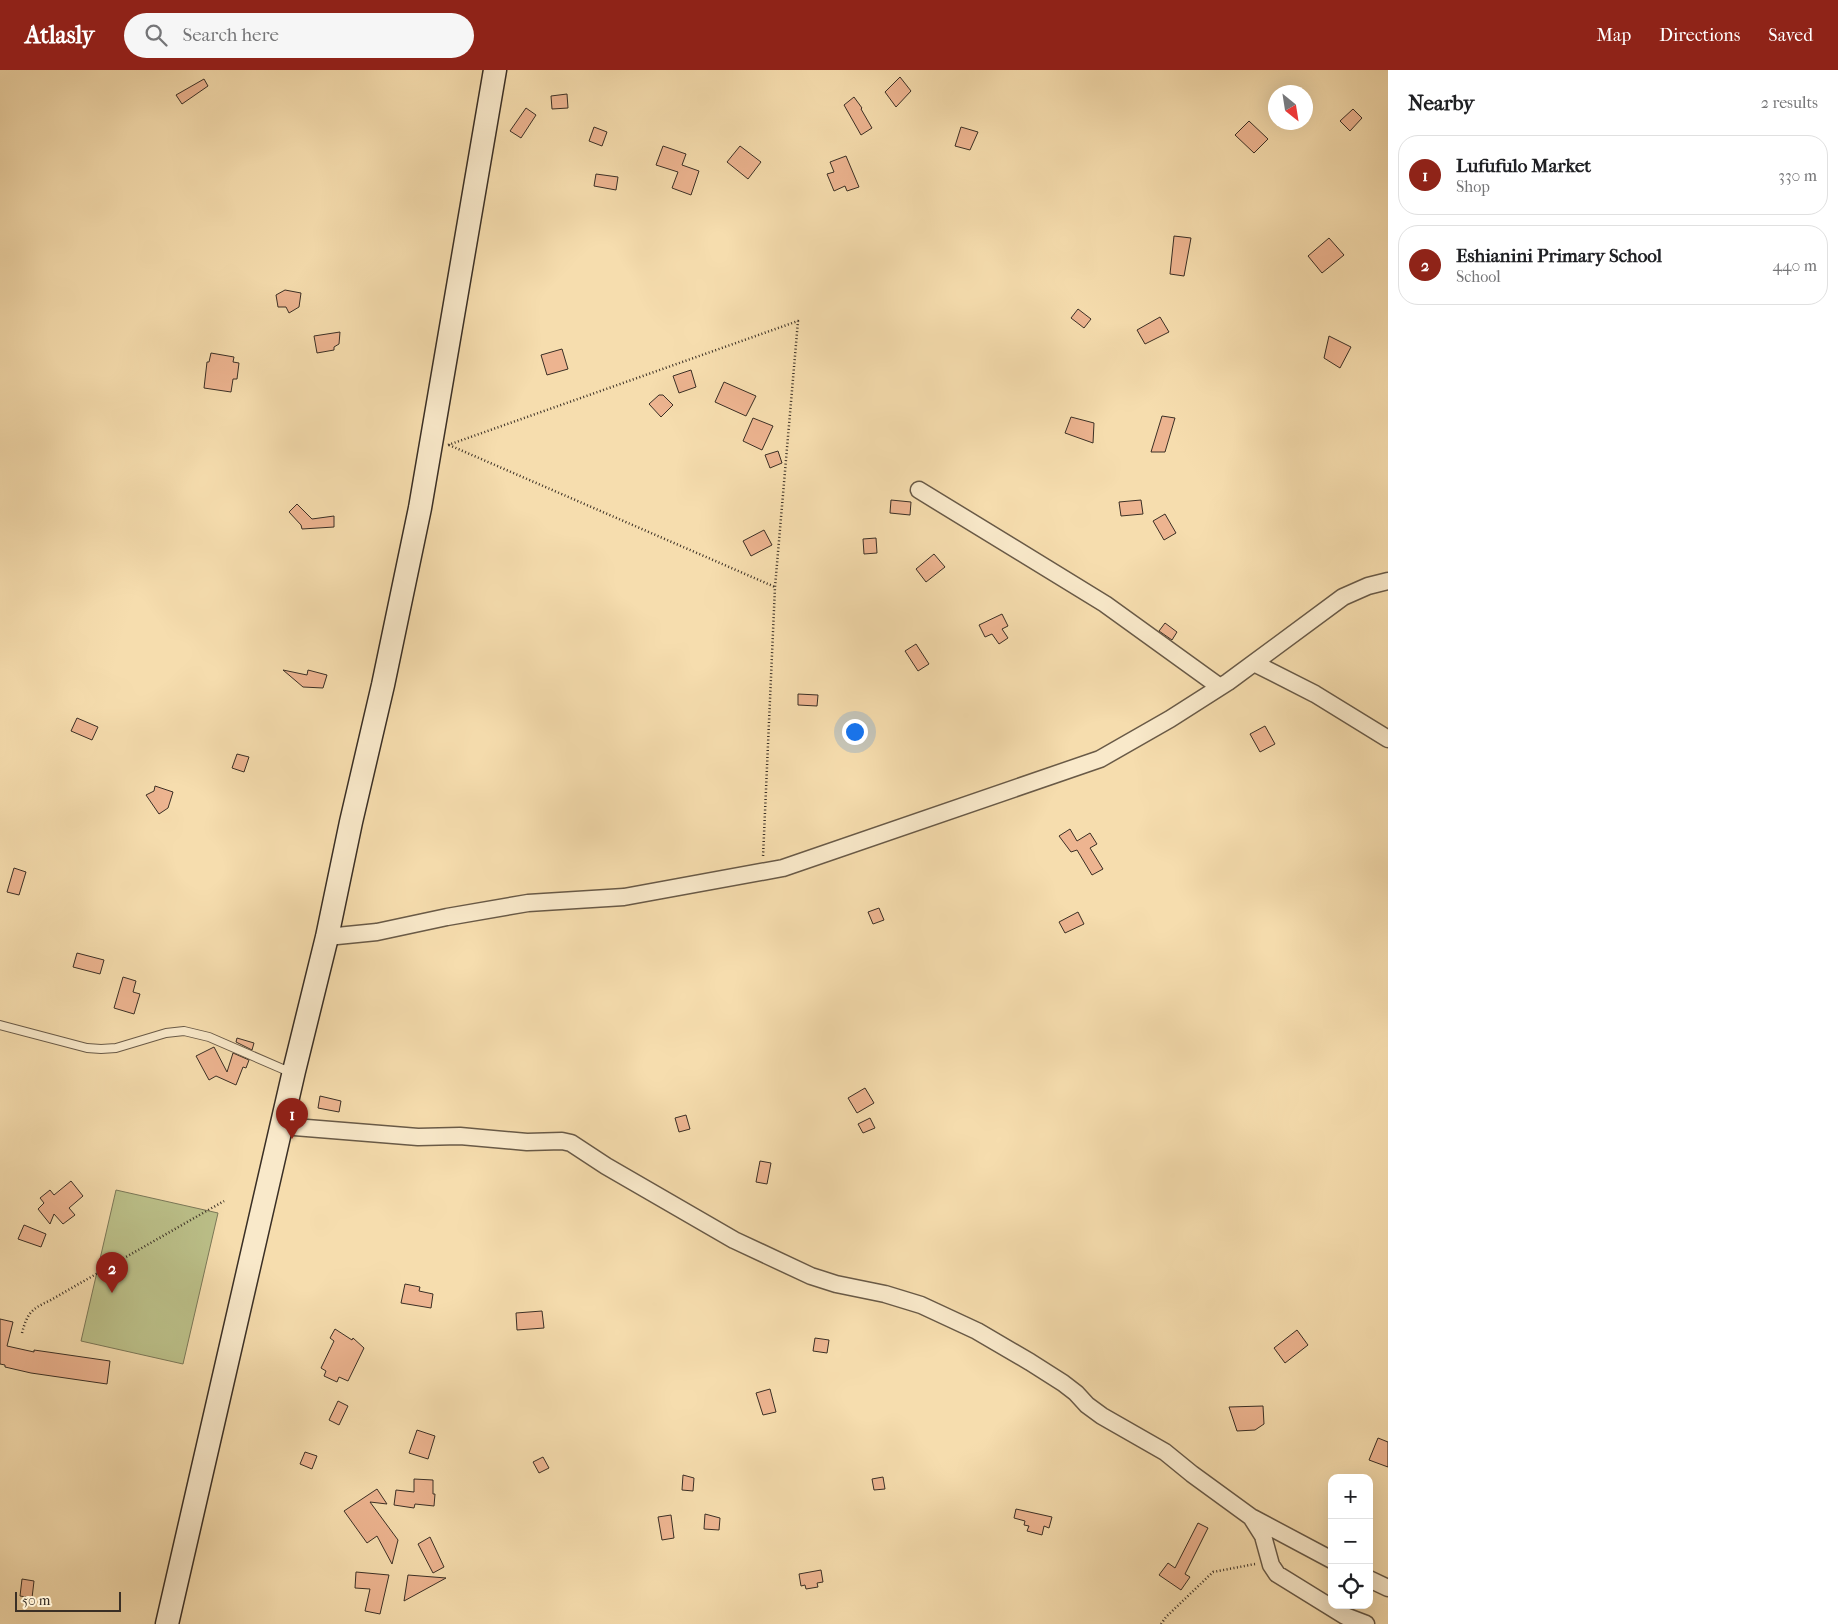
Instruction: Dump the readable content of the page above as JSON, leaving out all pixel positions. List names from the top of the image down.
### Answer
{
  "scale_bar": "50 m",
  "north": "bottom right",
  "page": {
    "header": "Atlasly",
    "search": "Search here",
    "nav": ["Map", "Directions", "Saved"],
    "heading": ["Nearby", "2 results"],
    "list": [
      {
        "mark": "1",
        "name": "Lufufulo Market",
        "note": "Shop",
        "value": "330 m"
      },
      {
        "mark": "2",
        "name": "Eshianini Primary School",
        "note": "School",
        "value": "440 m"
      }
    ],
    "pins": ["1", "2"],
    "map_buttons": ["+", "−"],
    "scale": "50 m"
  }
}
